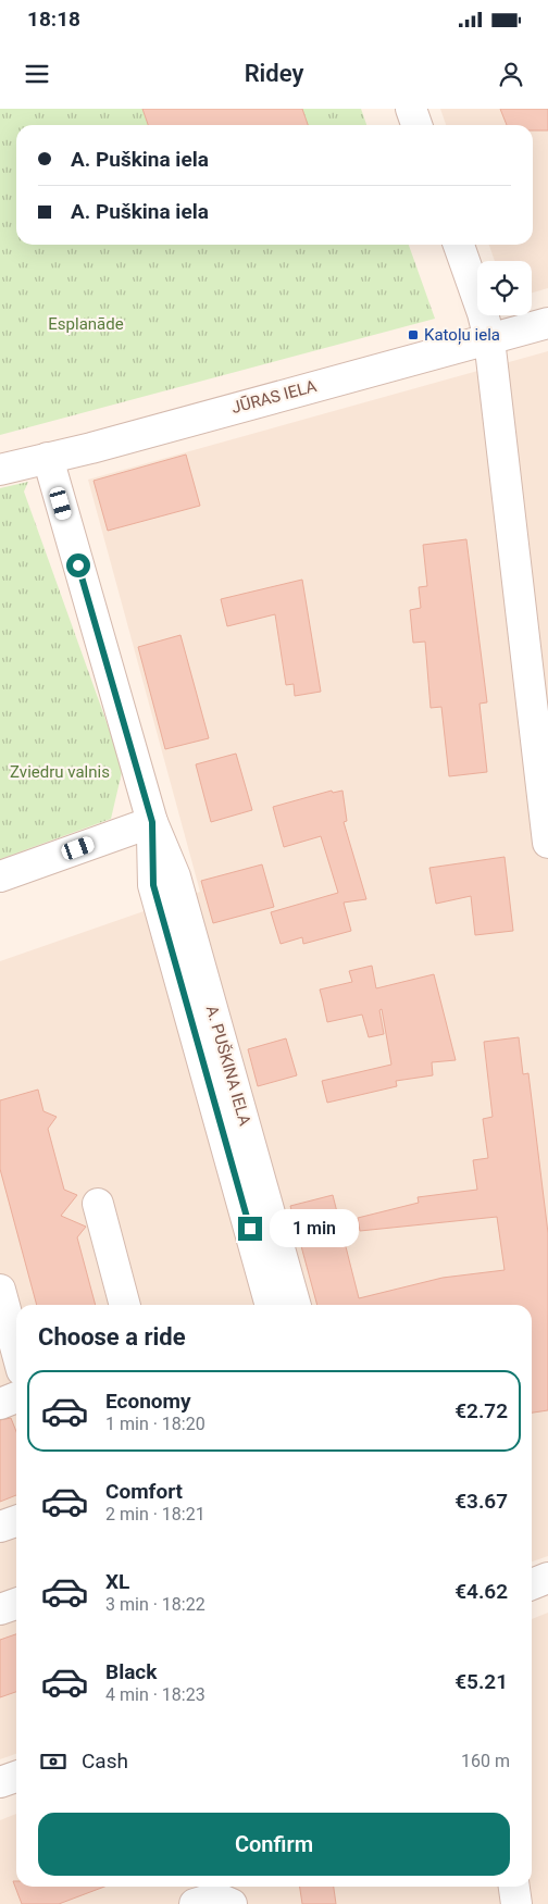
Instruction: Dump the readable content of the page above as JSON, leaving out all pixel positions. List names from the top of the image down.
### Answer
{
  "streets": {
    "street": ["JŪRAS IELA", "A. PUŠKINA IELA"]
  },
  "crossings": [
    ["JŪRAS IELA", "A. PUŠKINA IELA"]
  ],
  "parks": ["Esplanāde", "Zviedru valnis"],
  "places": {
    "transit": ["Katoļu iela"]
  },
  "page": {
    "status": "18:18",
    "header": "Ridey",
    "banner": ["A. Puškina iela", "A. Puškina iela"],
    "bubble": "1 min",
    "heading": "Choose a ride",
    "list": [
      {
        "name": "Economy",
        "note": "1 min · 18:20",
        "value": "€2.72"
      },
      {
        "name": "Comfort",
        "note": "2 min · 18:21",
        "value": "€3.67"
      },
      {
        "name": "XL",
        "note": "3 min · 18:22",
        "value": "€4.62"
      },
      {
        "name": "Black",
        "note": "4 min · 18:23",
        "value": "€5.21"
      }
    ],
    "pay": ["Cash", "160 m"],
    "buttons": "Confirm"
  }
}
